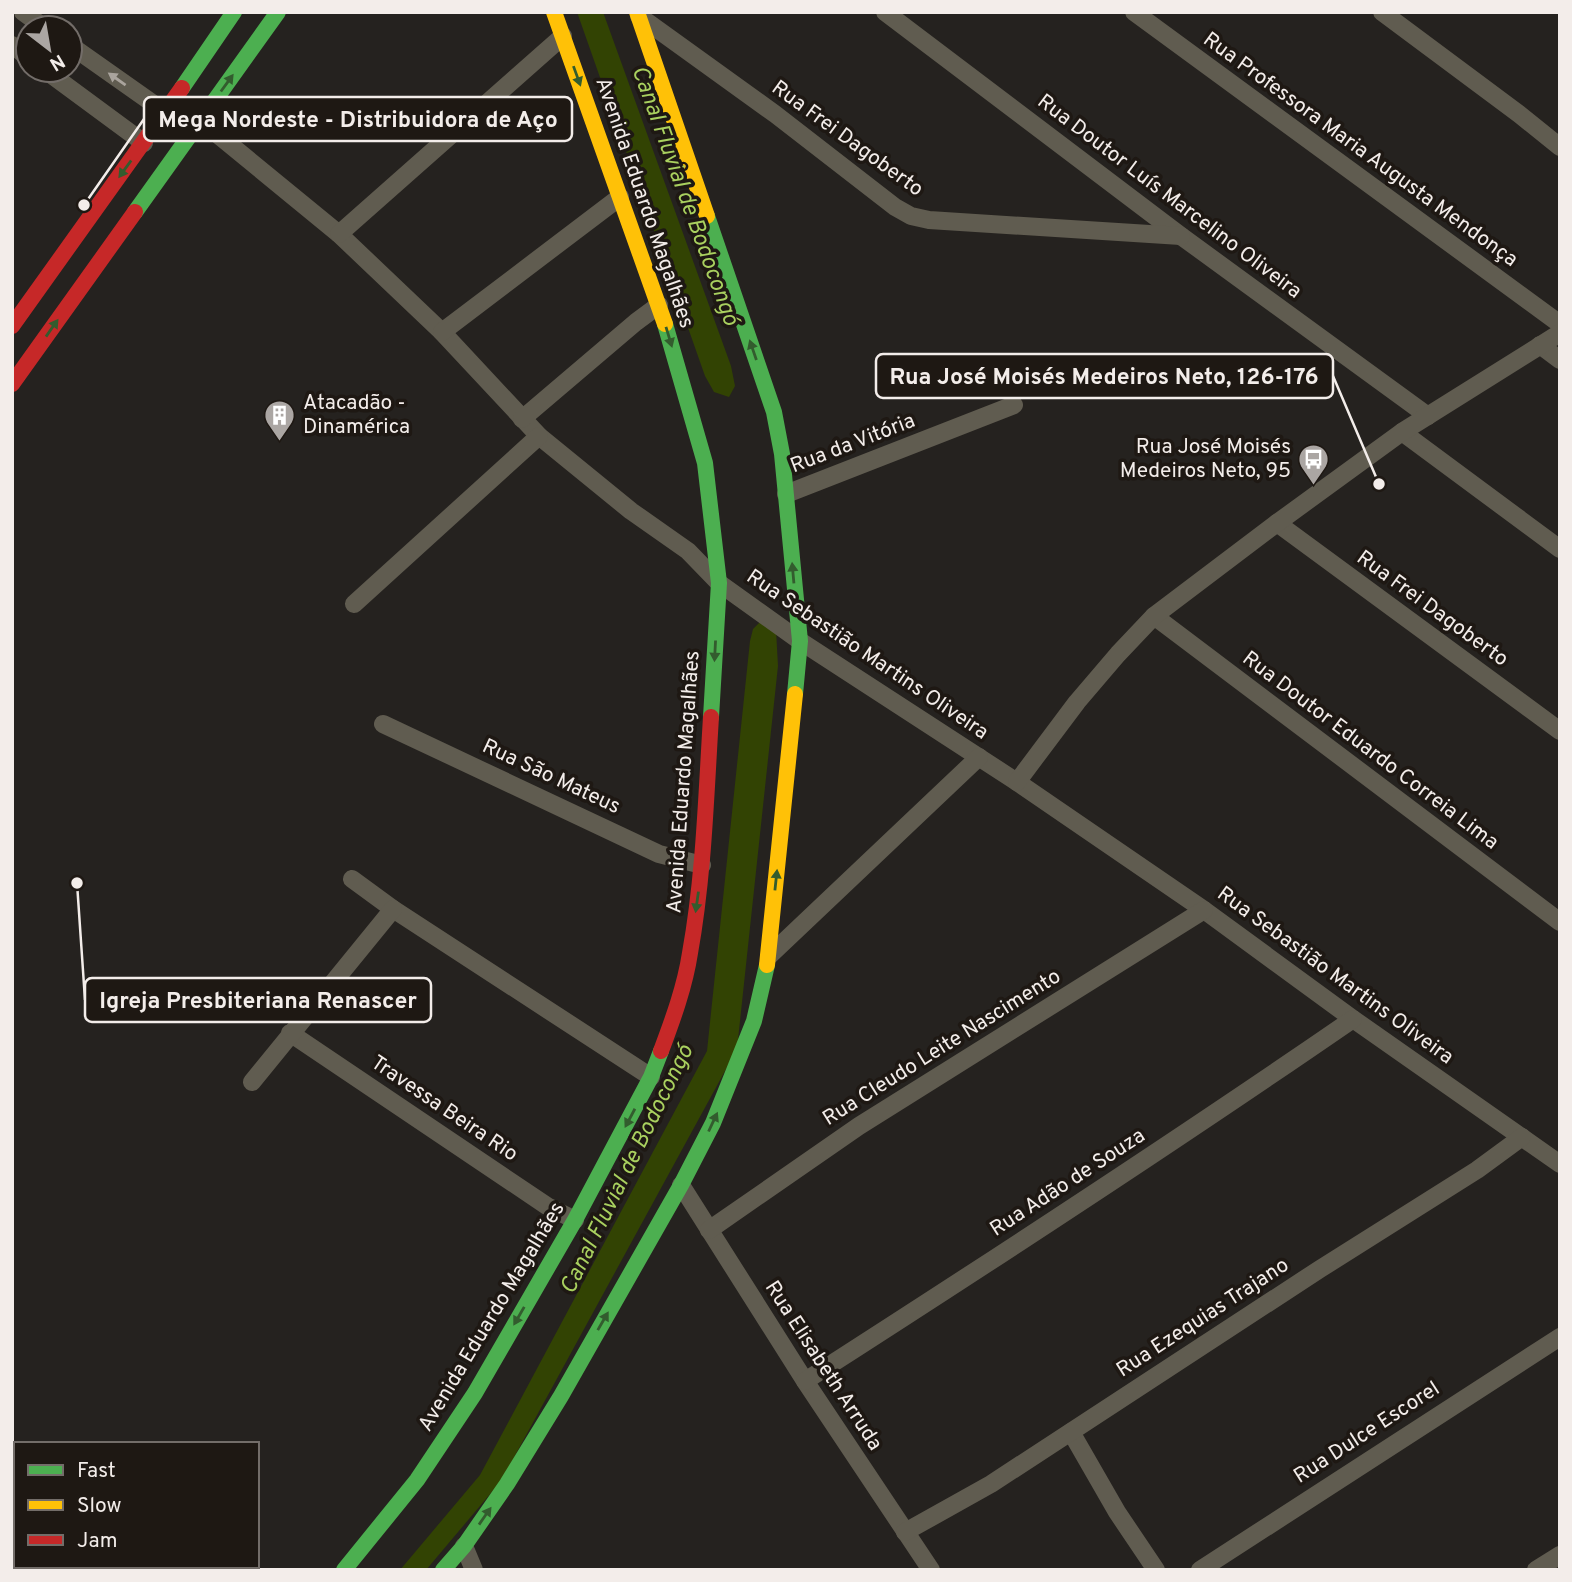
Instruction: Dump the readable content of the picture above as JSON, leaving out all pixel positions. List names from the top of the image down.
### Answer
{
  "streets": {
    "main road": ["Avenida Eduardo Magalhães"],
    "street": [
      "Rua Frei Dagoberto",
      "Rua Professora Maria Augusta Mendonça",
      "Rua Doutor Luís Marcelino Oliveira",
      "Rua da Vitória",
      "Rua Sebastião Martins Oliveira",
      "Rua Doutor Eduardo Correia Lima",
      "Rua São Mateus",
      "Rua Cleudo Leite Nascimento",
      "Travessa Beira Rio",
      "Rua Adão de Souza",
      "Rua Ezequias Trajano",
      "Rua Elisabeth Arruda",
      "Rua Dulce Escorel"
    ]
  },
  "crossings": [
    ["Rua Frei Dagoberto", "Rua Doutor Luís Marcelino Oliveira"],
    ["Avenida Eduardo Magalhães", "Rua Sebastião Martins Oliveira"],
    ["Avenida Eduardo Magalhães", "Rua São Mateus"],
    ["Avenida Eduardo Magalhães", "Travessa Beira Rio"],
    ["Rua Sebastião Martins Oliveira", "Rua Cleudo Leite Nascimento"],
    ["Rua Sebastião Martins Oliveira", "Rua Adão de Souza"],
    ["Rua Sebastião Martins Oliveira", "Rua Ezequias Trajano"],
    ["Rua Cleudo Leite Nascimento", "Rua Elisabeth Arruda"],
    ["Rua Adão de Souza", "Rua Elisabeth Arruda"],
    ["Rua Ezequias Trajano", "Rua Elisabeth Arruda"]
  ],
  "water": ["Canal Fluvial de Bodocongó"],
  "places": {
    "other": ["Mega Nordeste - Distribuidora de Aço", "Rua José Moisés Medeiros Neto, 126-176", "Igreja Presbiteriana Renascer"],
    "building": ["Atacadão - Dinamérica"],
    "bus stop": ["Rua José Moisés Medeiros Neto, 95"]
  },
  "legend": ["Fast", "Slow", "Jam"],
  "north": "bottom right"
}
